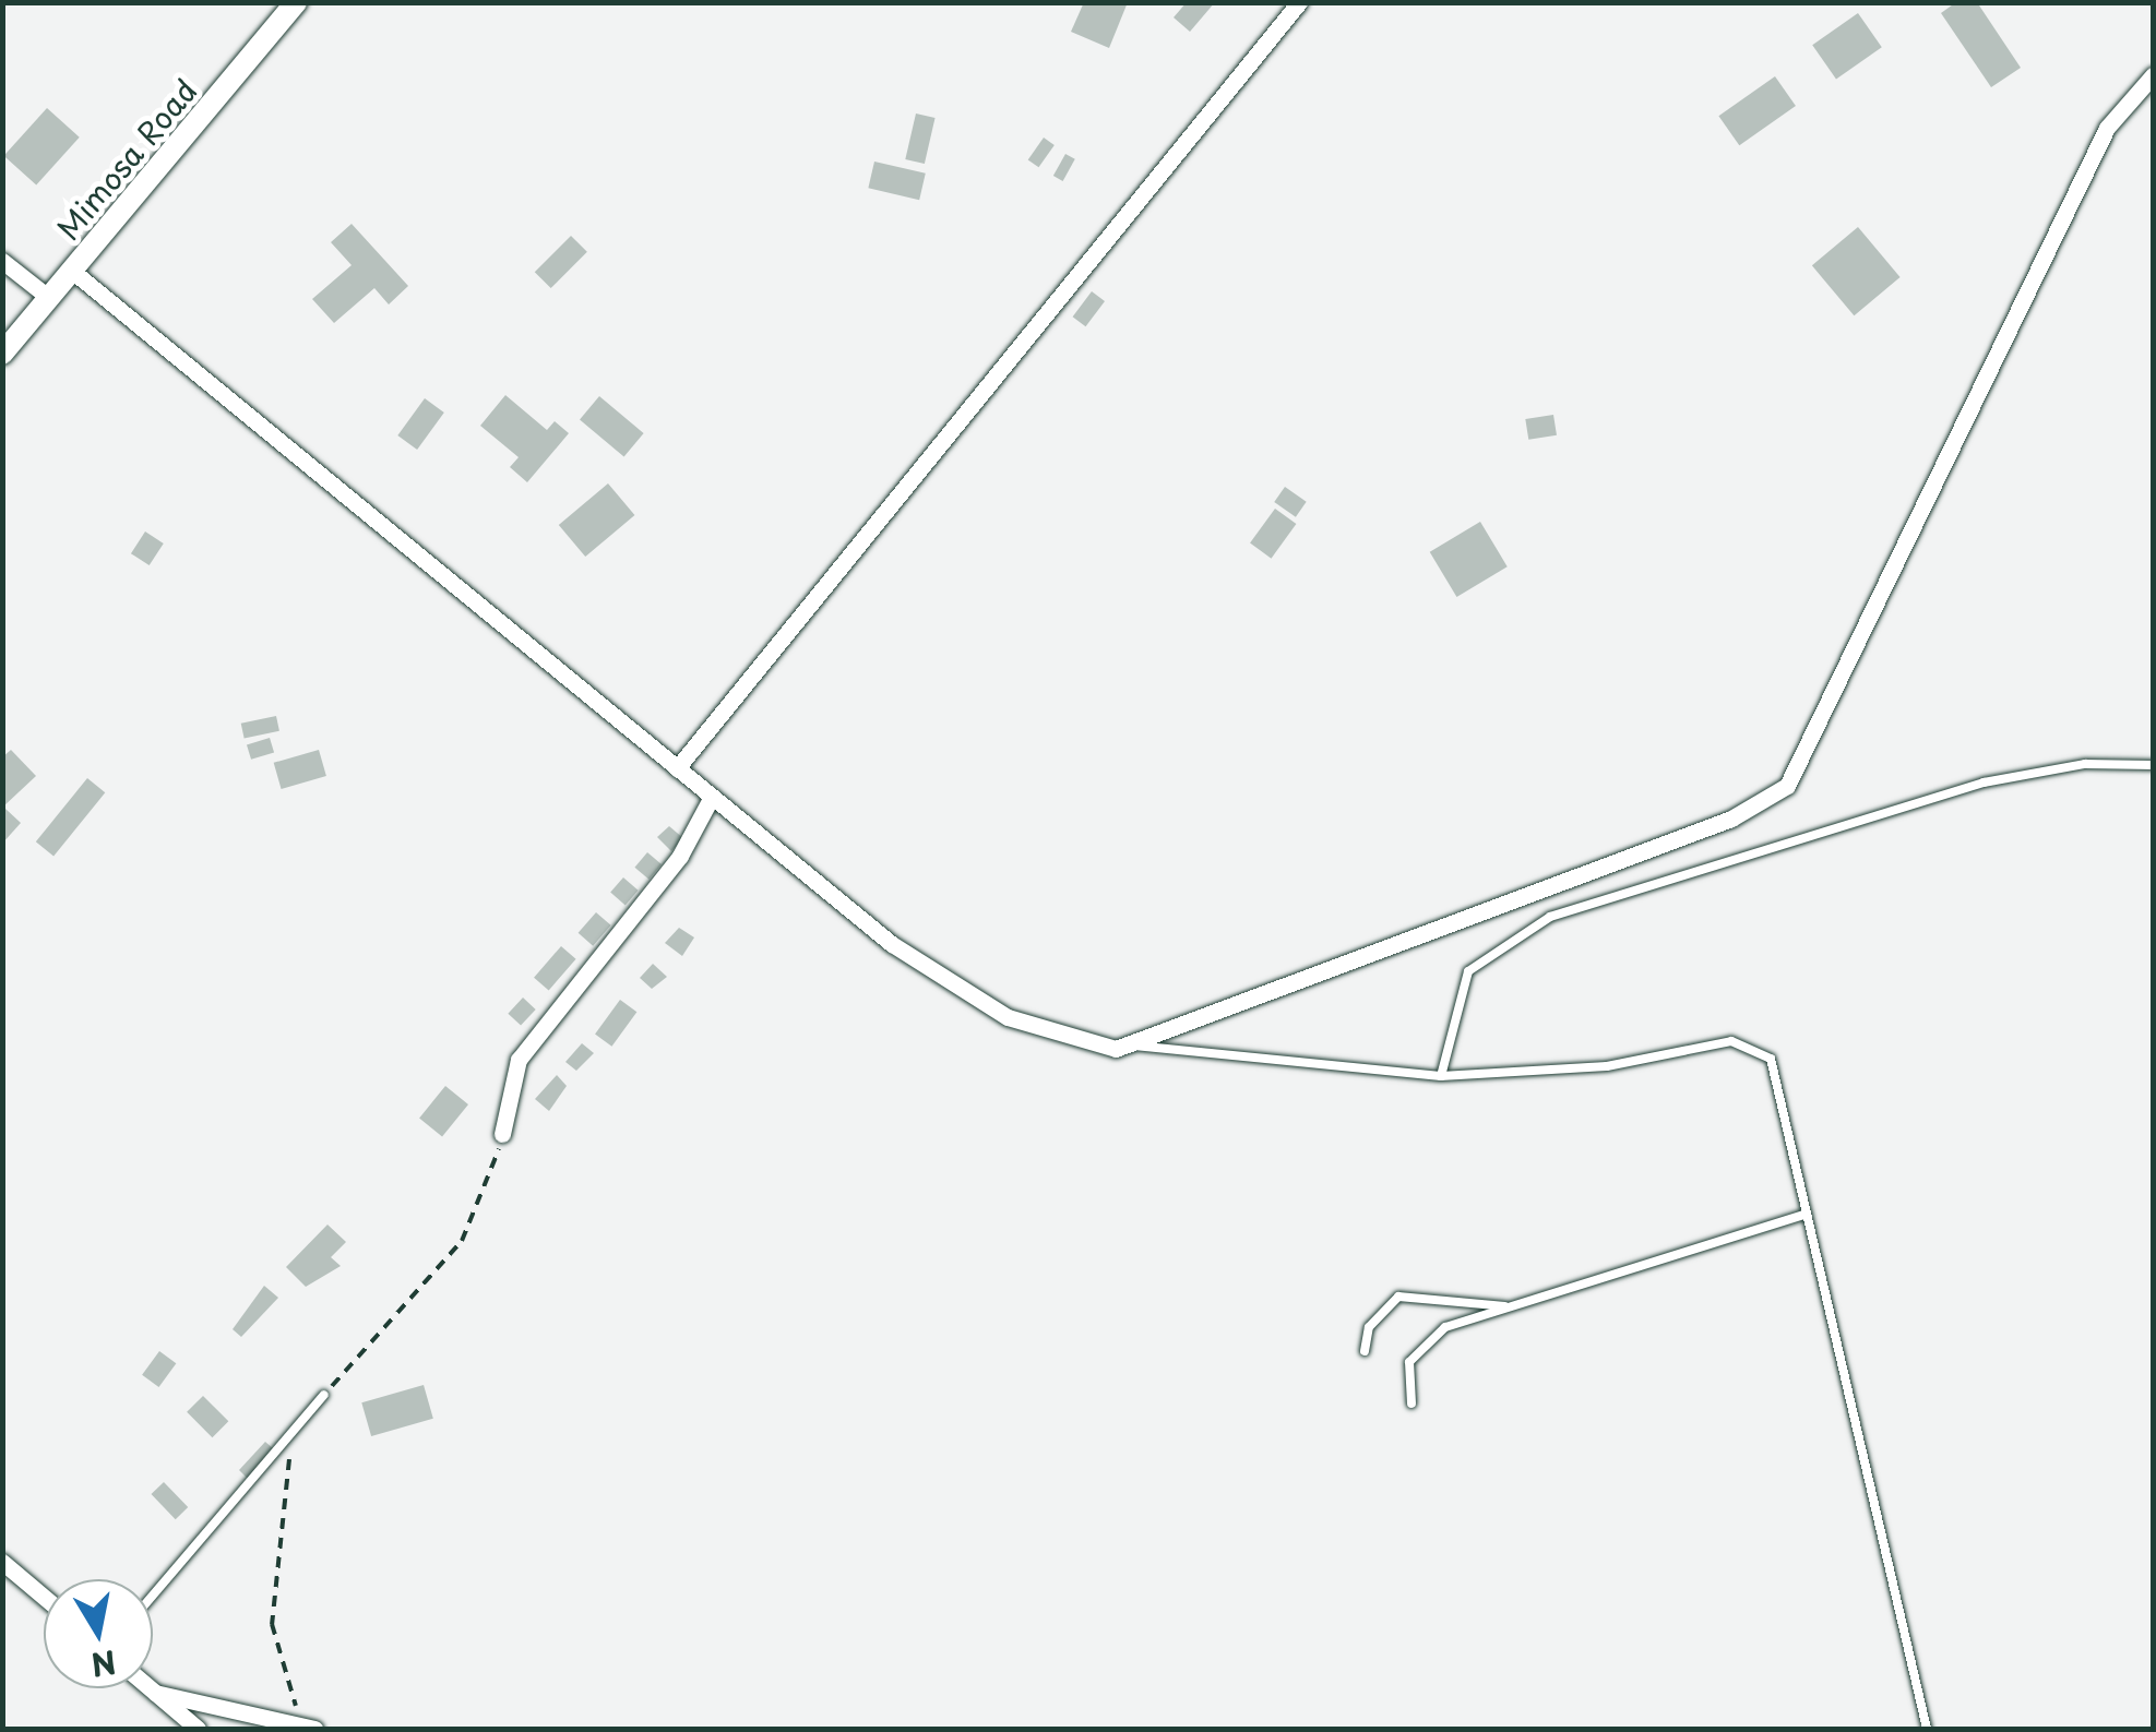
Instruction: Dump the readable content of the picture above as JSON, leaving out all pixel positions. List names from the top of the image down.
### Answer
{
  "streets": {
    "street": ["Mimosa Road"]
  },
  "north": "bottom"
}
